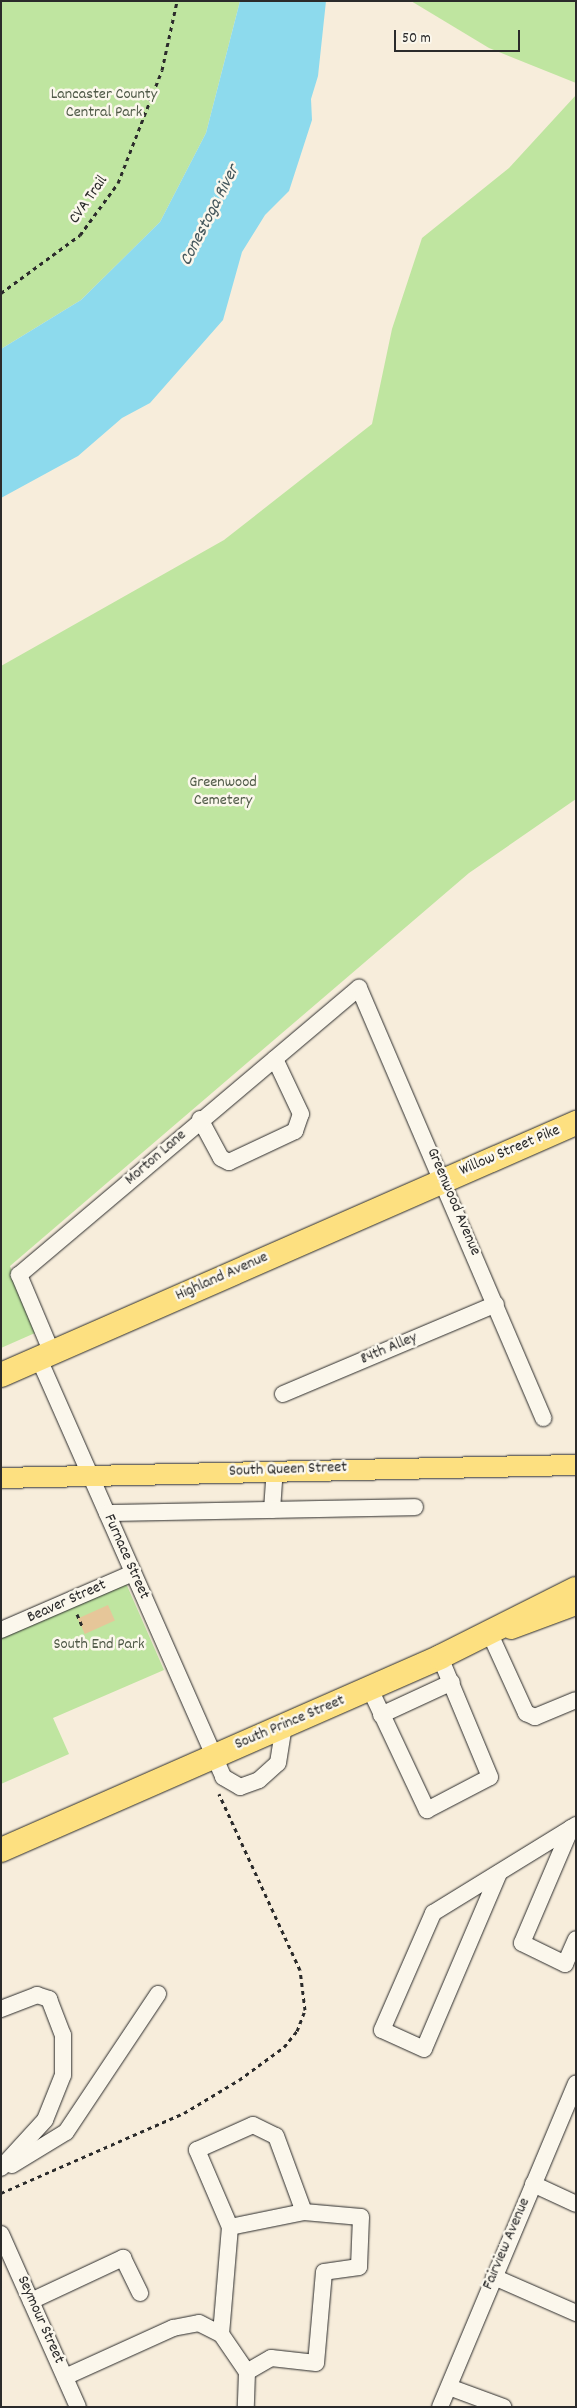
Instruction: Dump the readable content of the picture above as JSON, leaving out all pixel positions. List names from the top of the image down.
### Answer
{
  "streets": {
    "highway": ["Willow Street Pike", "Highland Avenue", "South Prince Street"],
    "main road": ["South Queen Street"],
    "street": [
      "Morton Lane",
      "Greenwood Avenue",
      "84th Alley",
      "Furnace Street",
      "Beaver Street",
      "Fairview Avenue",
      "Seymour Street"
    ],
    "path": ["CVA Trail"]
  },
  "crossings": [
    ["Willow Street Pike", "Greenwood Avenue"],
    ["Willow Street Pike", "Highland Avenue"],
    ["Morton Lane", "Greenwood Avenue"],
    ["Morton Lane", "Highland Avenue"],
    ["Morton Lane", "Furnace Street"],
    ["Greenwood Avenue", "Highland Avenue"],
    ["Greenwood Avenue", "84th Alley"],
    ["Highland Avenue", "Furnace Street"],
    ["South Queen Street", "Furnace Street"],
    ["Furnace Street", "Beaver Street"],
    ["Furnace Street", "South Prince Street"]
  ],
  "water": ["Conestoga River"],
  "parks": ["Lancaster County Central Park", "Greenwood Cemetery", "South End Park"],
  "scale_bar": "50 m"
}
